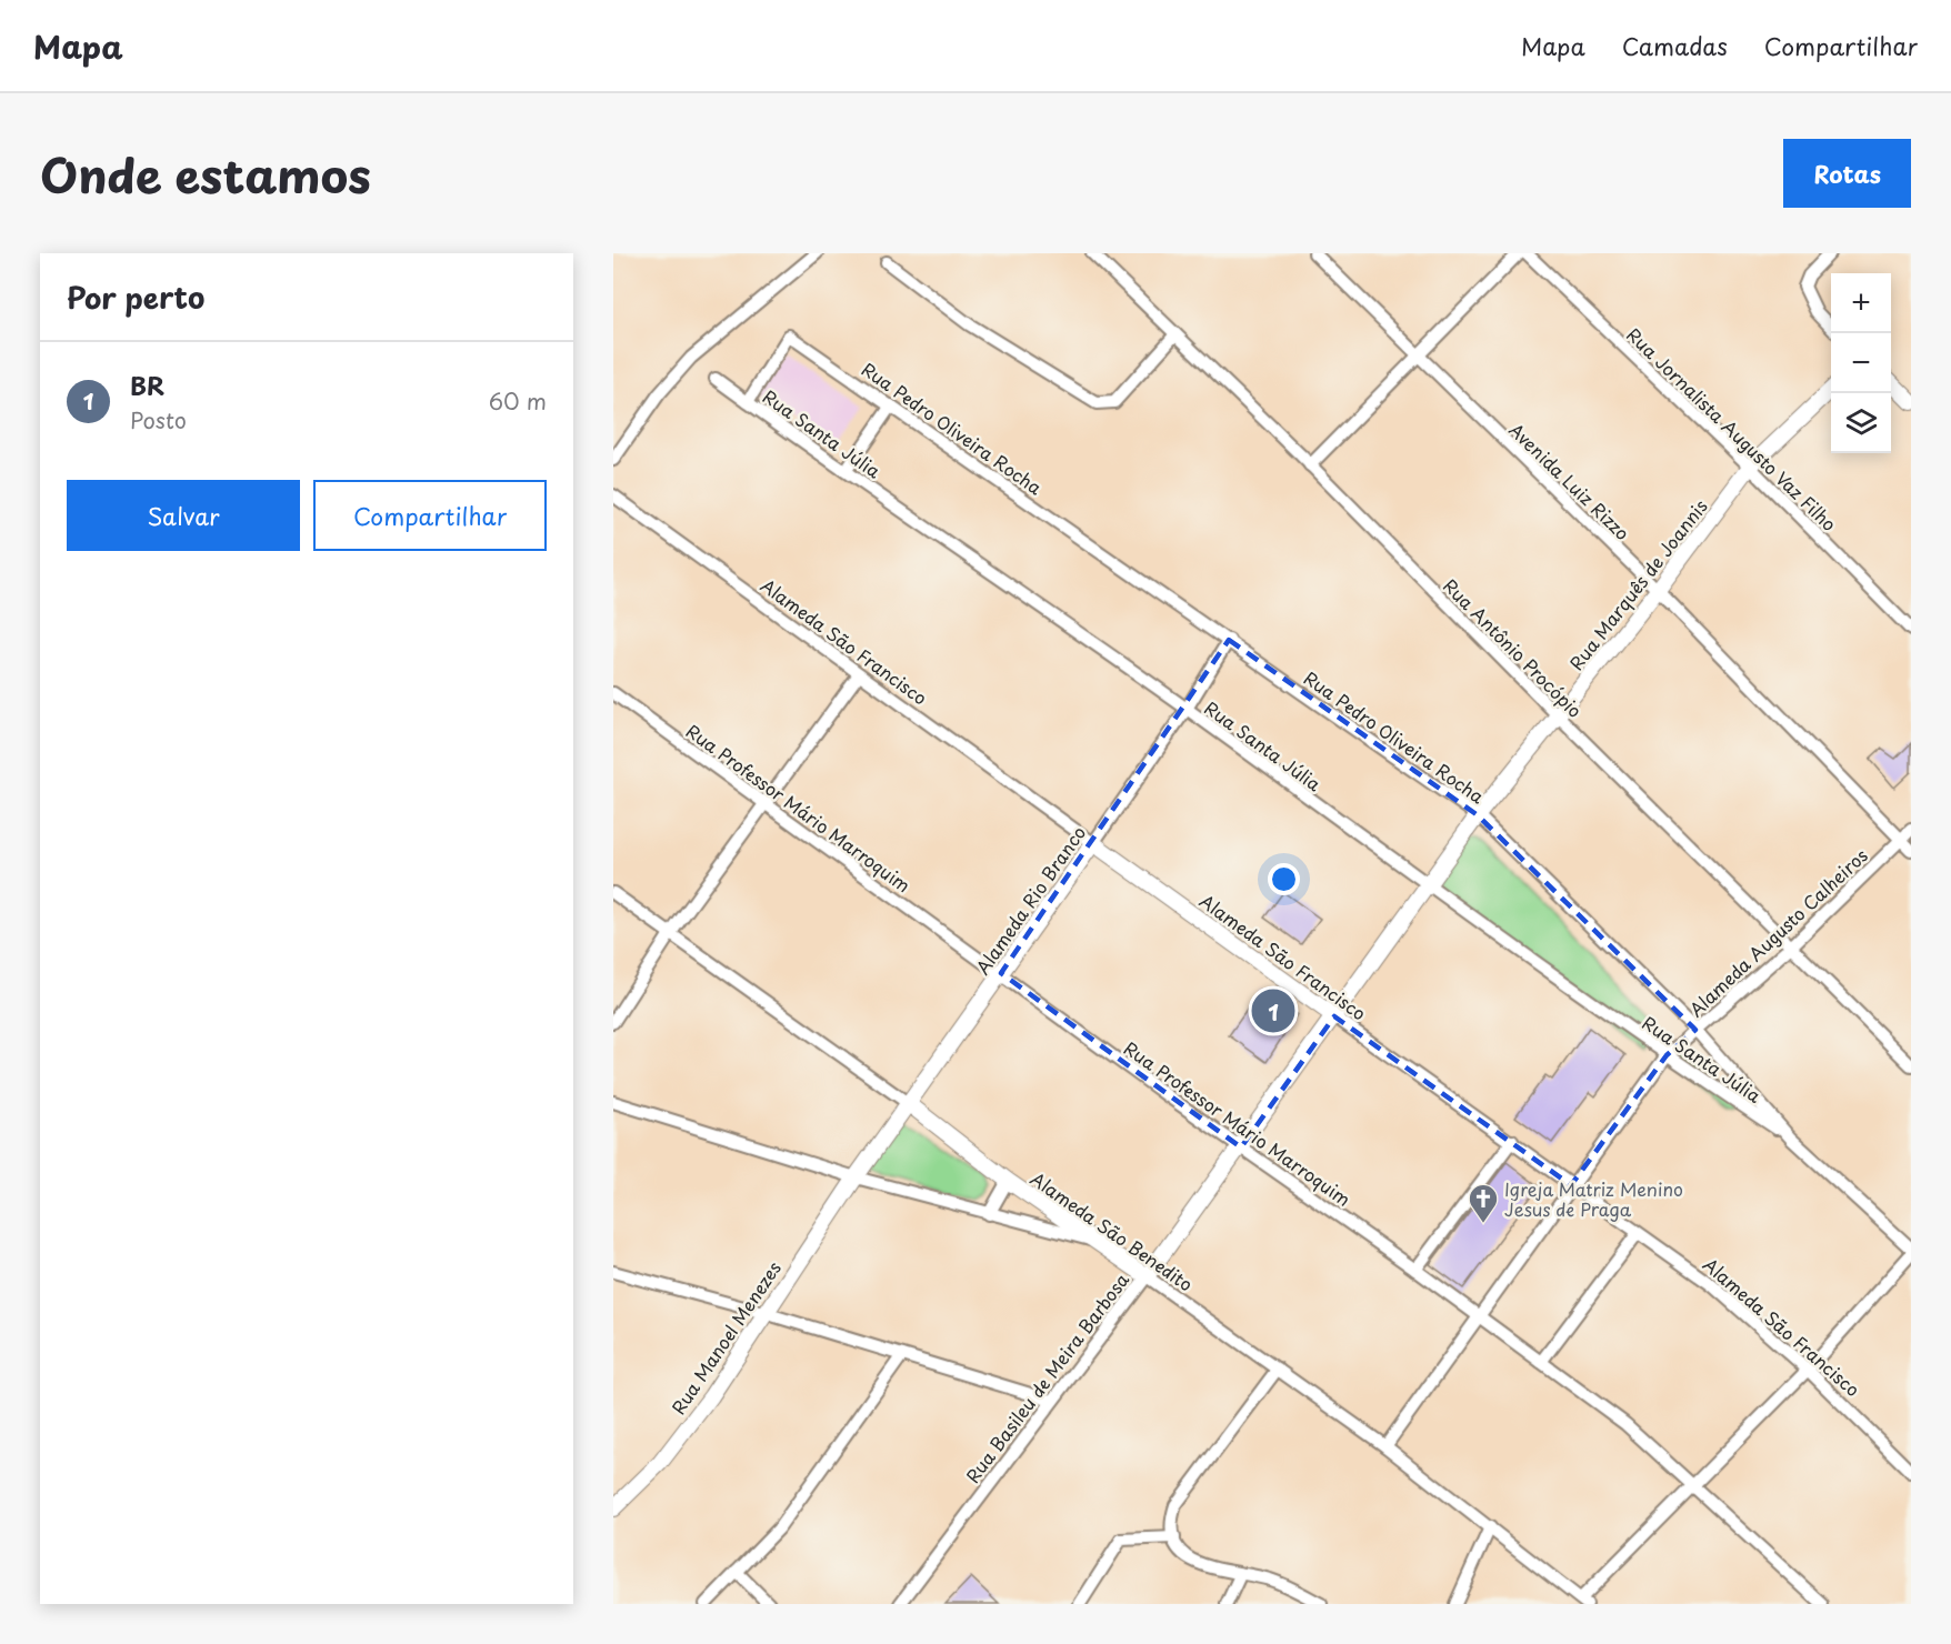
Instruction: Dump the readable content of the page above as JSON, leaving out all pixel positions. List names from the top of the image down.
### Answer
{
  "streets": {
    "street": [
      "Rua Pedro Oliveira Rocha",
      "Rua Jornalista Augusto Vaz Filho",
      "Rua Santa Júlia",
      "Avenida Luiz Rizzo",
      "Rua Marquês de Joannis",
      "Alameda São Francisco",
      "Rua Antônio Procópio",
      "Rua Professor Mário Marroquim",
      "Alameda Rio Branco",
      "Alameda Augusto Calheiros",
      "Alameda São Benedito",
      "Rua Manoel Menezes",
      "Rua Basileu de Meira Barbosa"
    ]
  },
  "crossings": [
    ["Rua Pedro Oliveira Rocha", "Rua Santa Júlia"],
    ["Rua Pedro Oliveira Rocha", "Rua Marquês de Joannis"],
    ["Rua Pedro Oliveira Rocha", "Alameda Rio Branco"],
    ["Rua Pedro Oliveira Rocha", "Alameda Augusto Calheiros"],
    ["Rua Pedro Oliveira Rocha", "Rua Basileu de Meira Barbosa"],
    ["Rua Jornalista Augusto Vaz Filho", "Rua Marquês de Joannis"],
    ["Rua Santa Júlia", "Alameda Rio Branco"],
    ["Rua Santa Júlia", "Alameda Augusto Calheiros"],
    ["Rua Santa Júlia", "Rua Basileu de Meira Barbosa"],
    ["Avenida Luiz Rizzo", "Rua Marquês de Joannis"],
    ["Avenida Luiz Rizzo", "Alameda Augusto Calheiros"],
    ["Rua Marquês de Joannis", "Rua Antônio Procópio"],
    ["Rua Marquês de Joannis", "Rua Basileu de Meira Barbosa"],
    ["Alameda São Francisco", "Alameda Rio Branco"],
    ["Alameda São Francisco", "Alameda Augusto Calheiros"],
    ["Alameda São Francisco", "Rua Basileu de Meira Barbosa"],
    ["Rua Antônio Procópio", "Alameda Augusto Calheiros"],
    ["Rua Professor Mário Marroquim", "Alameda Rio Branco"],
    ["Rua Professor Mário Marroquim", "Alameda Augusto Calheiros"],
    ["Rua Professor Mário Marroquim", "Rua Basileu de Meira Barbosa"],
    ["Alameda Rio Branco", "Alameda São Benedito"],
    ["Alameda Rio Branco", "Rua Manoel Menezes"],
    ["Alameda Augusto Calheiros", "Alameda São Benedito"],
    ["Alameda São Benedito", "Rua Basileu de Meira Barbosa"]
  ],
  "places": {
    "church": ["Igreja Matriz Menino Jesus de Praga"]
  },
  "page": {
    "header": "Mapa",
    "nav": ["Mapa", "Camadas", "Compartilhar"],
    "title": "Onde estamos",
    "buttons": [
      "Rotas",
      ["Salvar", "Compartilhar"]
    ],
    "heading": "Por perto",
    "map_buttons": ["+", "−"],
    "list": [
      {
        "mark": "1",
        "name": "BR",
        "note": "Posto",
        "value": "60 m"
      }
    ],
    "pins": "1"
  }
}
